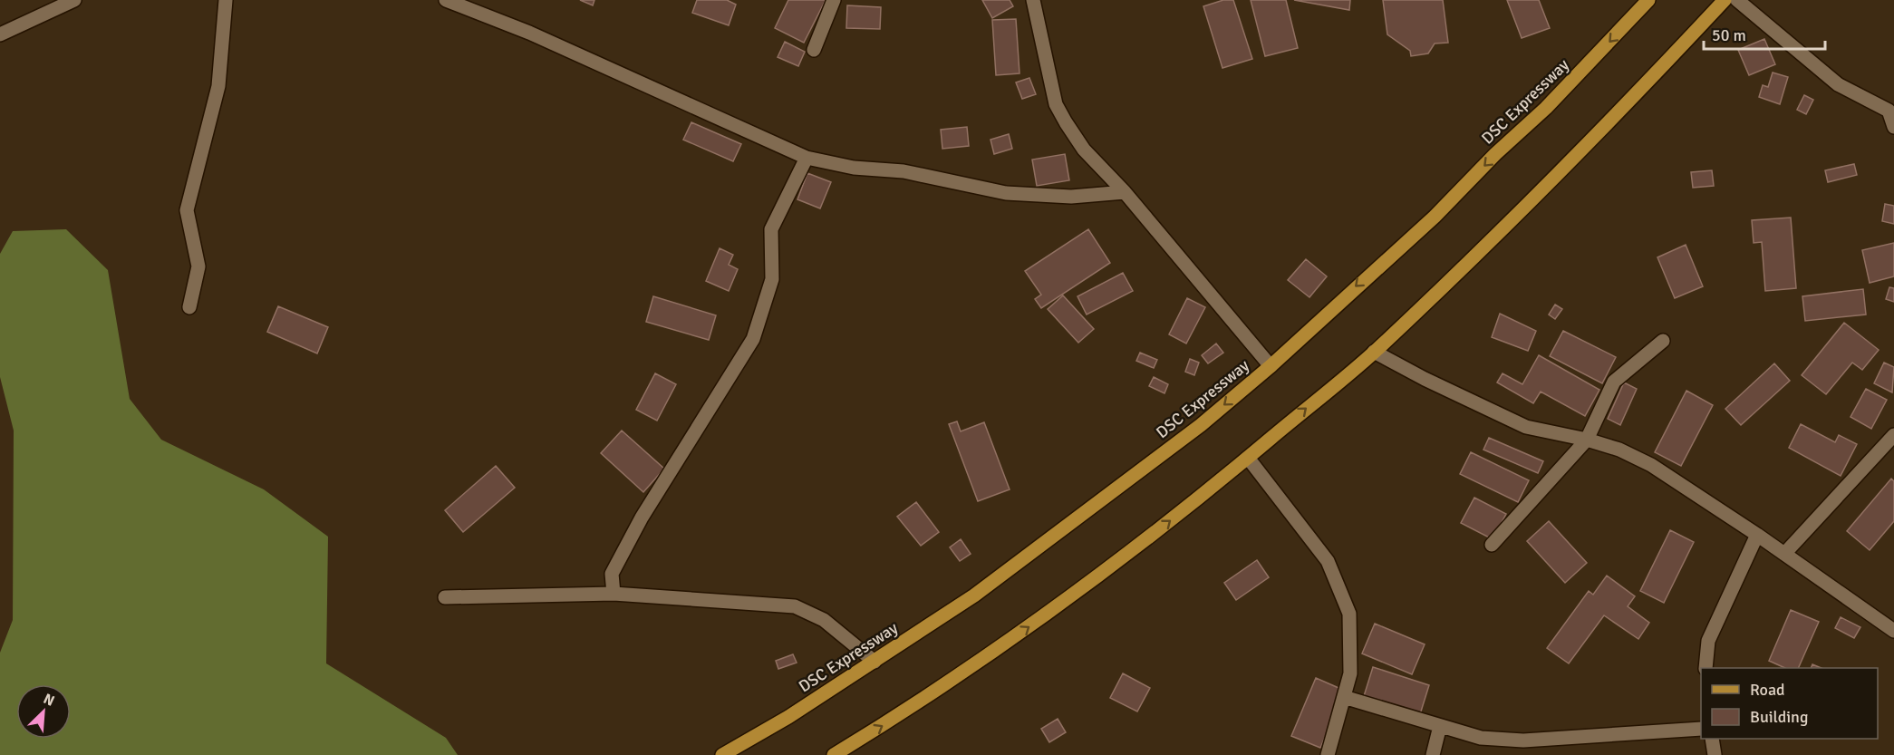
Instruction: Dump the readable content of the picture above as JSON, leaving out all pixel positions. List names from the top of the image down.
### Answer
{
  "streets": {
    "main road": ["DSC Expressway"]
  },
  "legend": ["Road", "Building"],
  "scale_bar": "50 m",
  "north": "top right"
}
